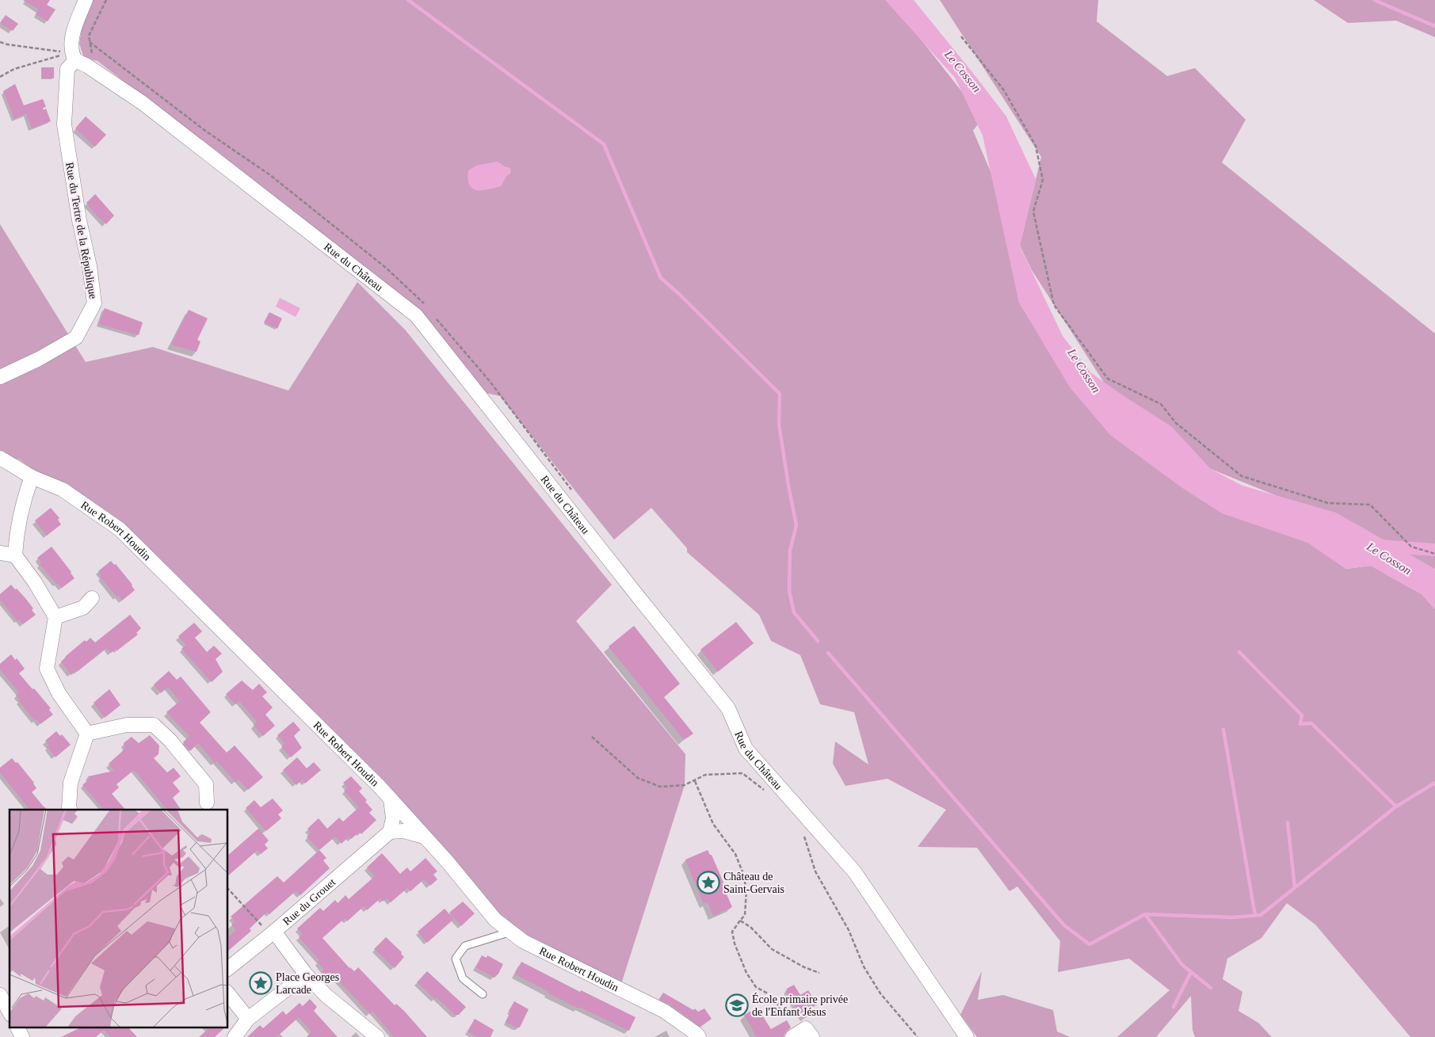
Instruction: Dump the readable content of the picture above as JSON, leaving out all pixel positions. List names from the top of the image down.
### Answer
{
  "streets": {
    "street": [
      "Rue du Tertre de la République",
      "Rue du Château",
      "Rue Robert Houdin",
      "Rue du Grouet"
    ]
  },
  "crossings": [
    ["Rue du Tertre de la République", "Rue du Château"]
  ],
  "water": ["Le Cosson"],
  "places": {
    "place": ["Château de Saint-Gervais", "Place Georges Larcade"],
    "school or university": ["École primaire privée de l'Enfant Jésus"]
  }
}
